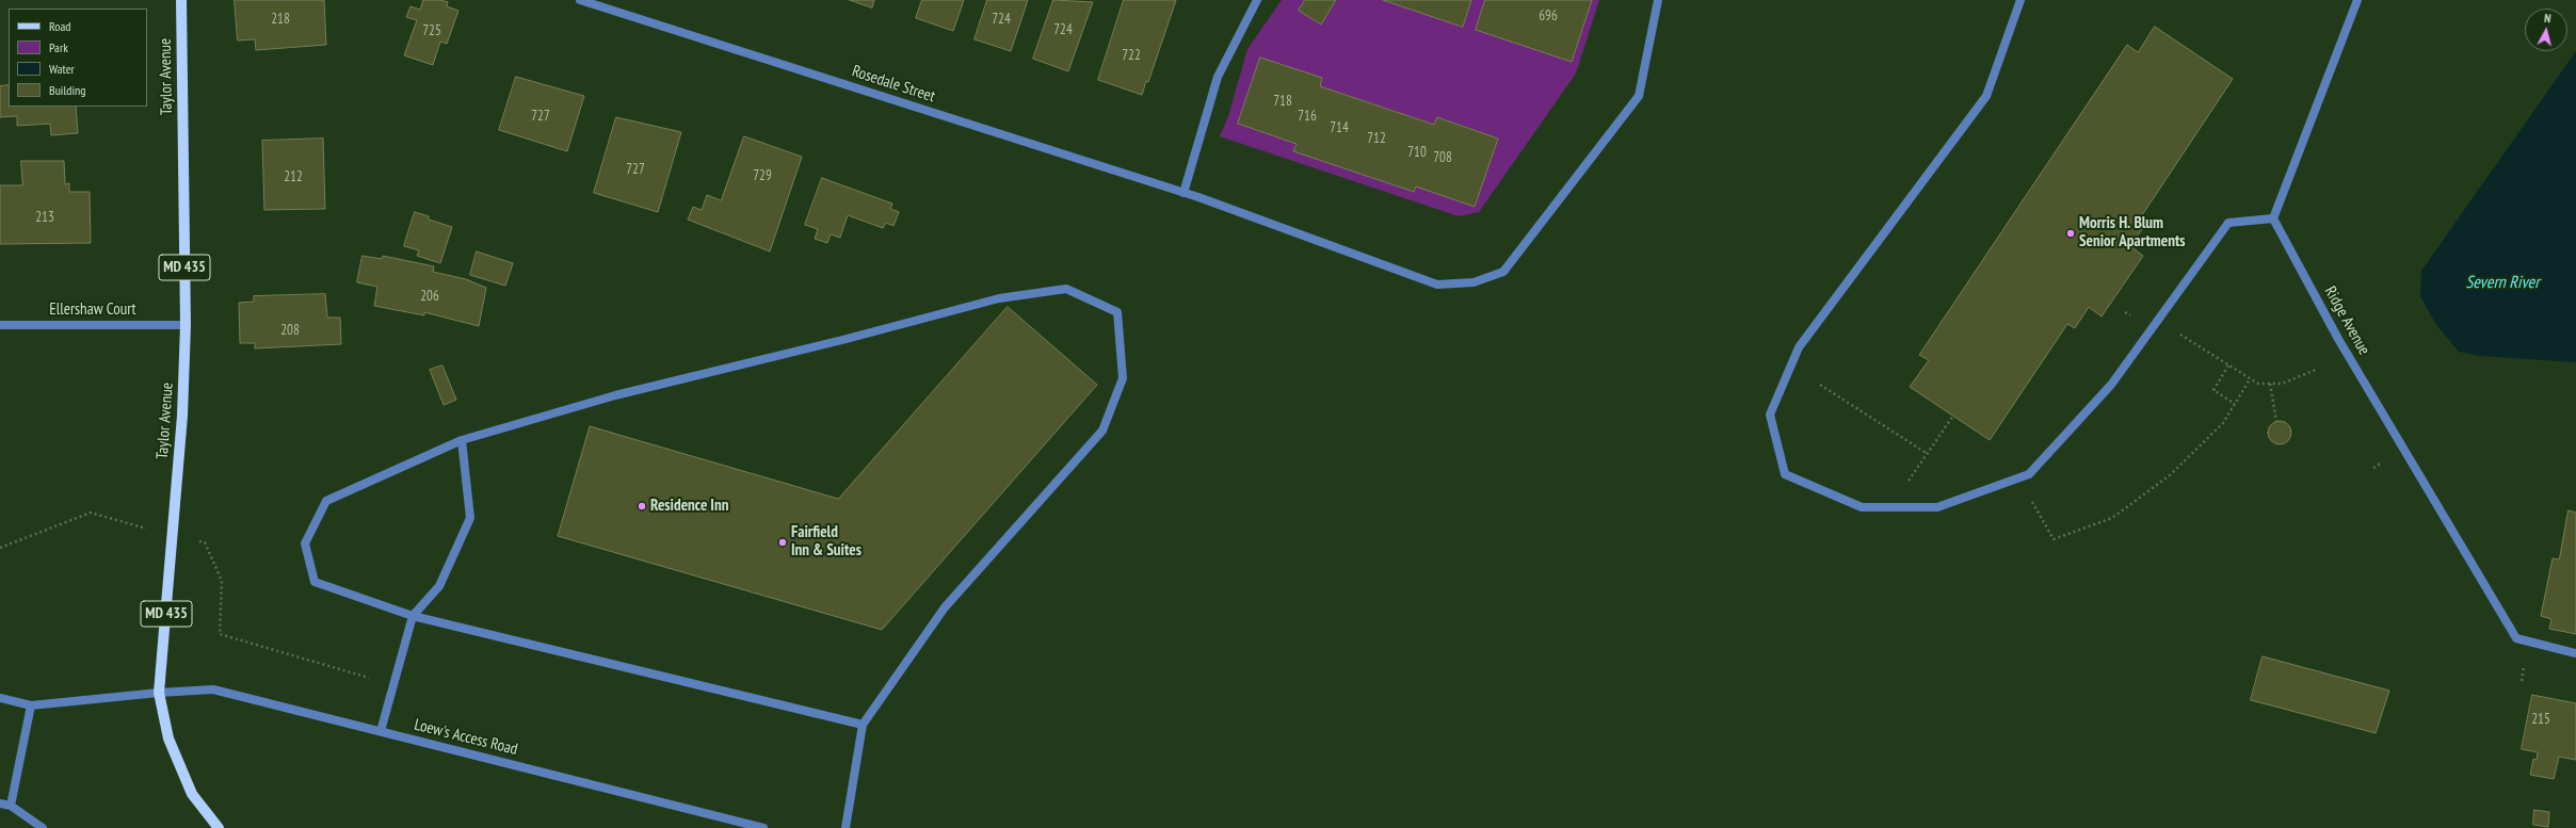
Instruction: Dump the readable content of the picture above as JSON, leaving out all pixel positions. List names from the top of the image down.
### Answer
{
  "streets": {
    "main road": ["Taylor Avenue", "MD 435"],
    "street": [
      "Rosedale Street",
      "Ellershaw Court",
      "Ridge Avenue",
      "Loew's Access Road"
    ]
  },
  "crossings": [
    ["Taylor Avenue", "Ellershaw Court"],
    ["Taylor Avenue", "Loew's Access Road"]
  ],
  "water": ["Severn River"],
  "places": ["Morris H. Blum Senior Apartments", "Residence Inn", "Fairfield Inn & Suites"],
  "house_numbers": [
    "696",
    "218",
    "724",
    "724",
    "725",
    "722",
    "718",
    "727",
    "716",
    "714",
    "712",
    "710",
    "708",
    "727",
    "729",
    "212",
    "213",
    "206",
    "208",
    "215"
  ],
  "legend": [
    "Road",
    "Park",
    "Water",
    "Building"
  ],
  "north": "top"
}
